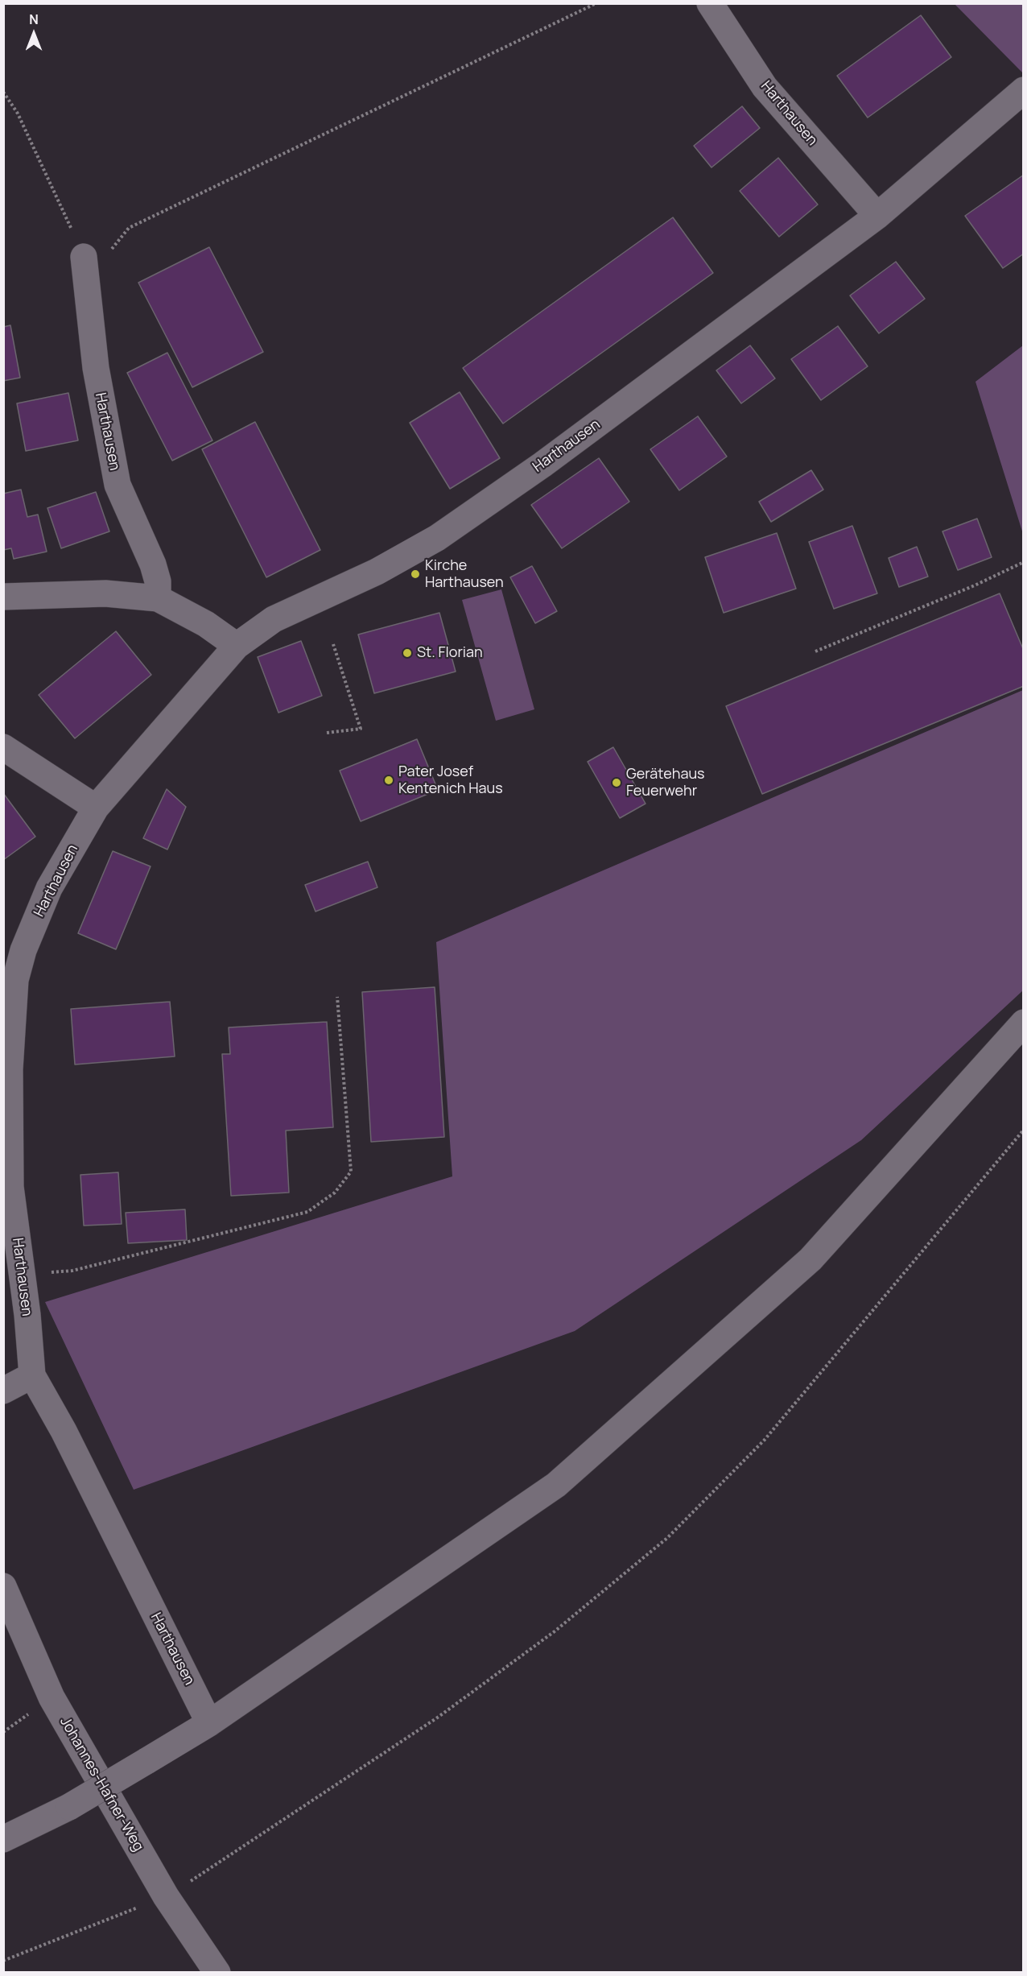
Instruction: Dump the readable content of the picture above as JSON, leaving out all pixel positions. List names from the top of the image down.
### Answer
{
  "streets": {
    "street": ["Harthausen", "Johannes-Hafner-Weg"]
  },
  "places": [
    "Kirche Harthausen",
    "St. Florian",
    "Pater Josef Kentenich Haus",
    "Gerätehaus Feuerwehr"
  ],
  "north": "top"
}
